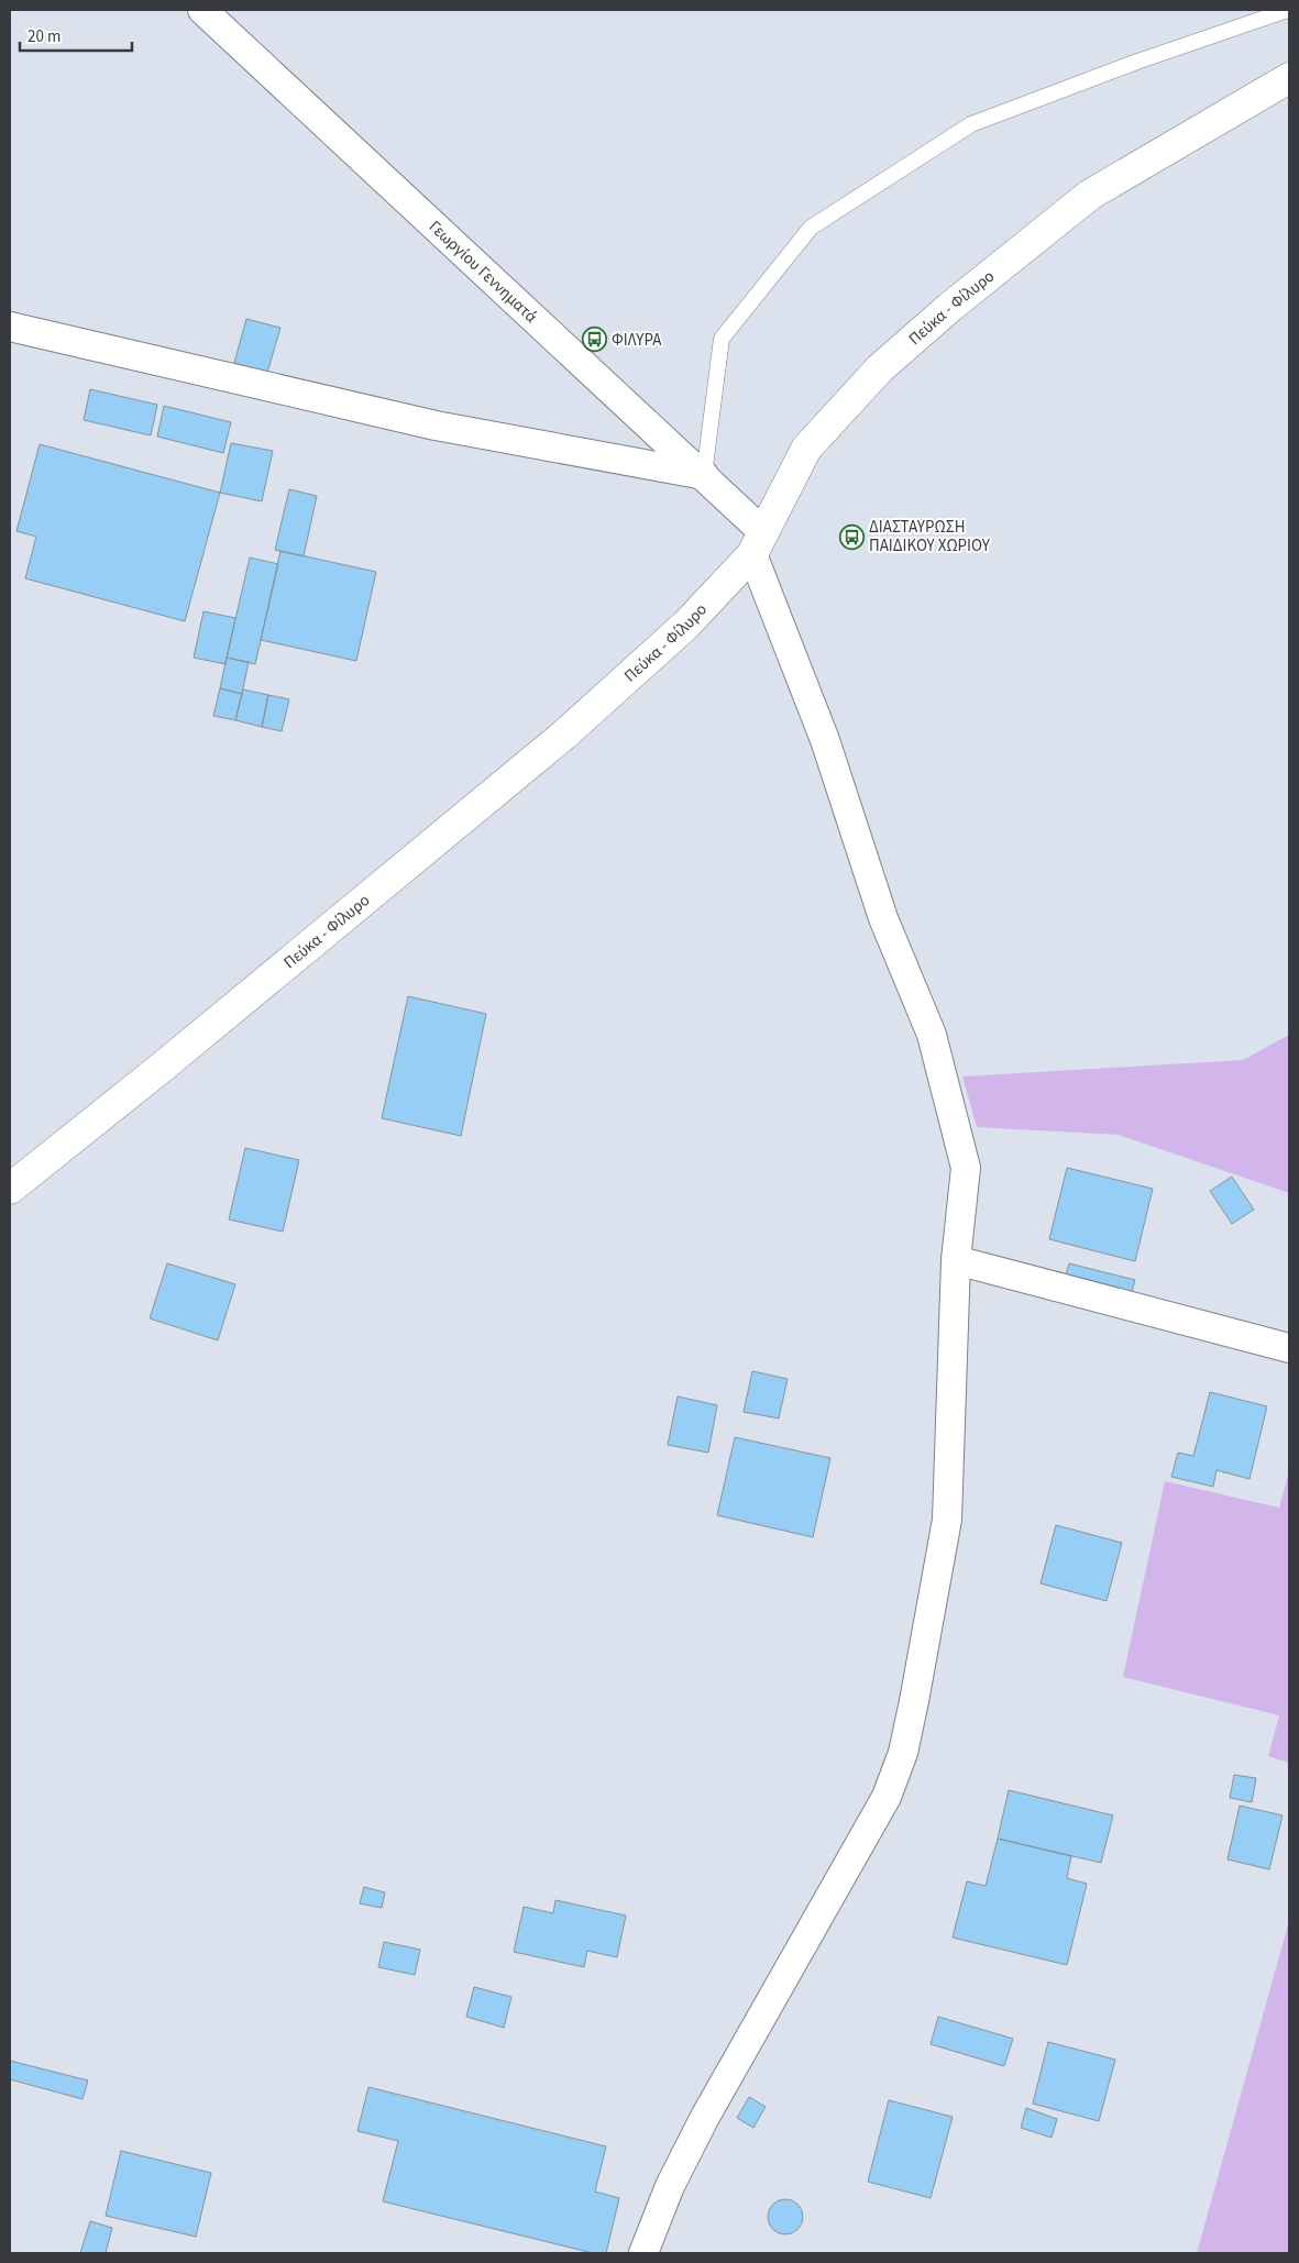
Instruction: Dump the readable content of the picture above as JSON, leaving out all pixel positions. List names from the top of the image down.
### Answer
{
  "streets": {
    "main road": ["Πεύκα - Φίλυρο"],
    "street": ["Γεωργίου Γεννηματά"]
  },
  "crossings": [
    ["Γεωργίου Γεννηματά", "Πεύκα - Φίλυρο"]
  ],
  "places": {
    "bus stop": ["ΦΙΛΥΡΑ", "ΔΙΑΣΤΑΥΡΩΣΗ ΠΑΙΔΙΚΟΥ ΧΩΡΙΟΥ"]
  },
  "scale_bar": "20 m"
}
